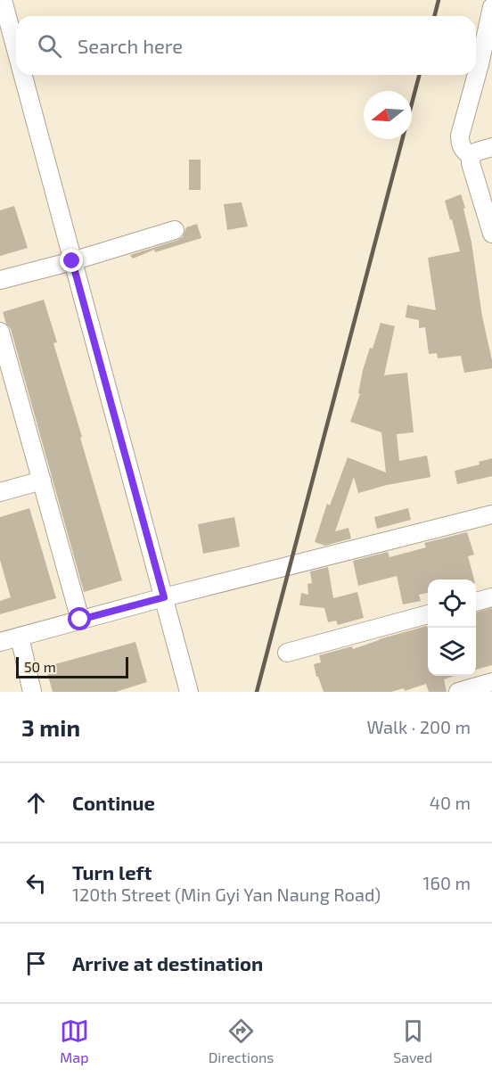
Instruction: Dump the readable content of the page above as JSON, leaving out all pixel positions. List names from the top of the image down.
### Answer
{
  "scale_bar": "50 m",
  "north": "left",
  "page": {
    "search": "Search here",
    "scale": "50 m",
    "heading": ["3 min", "Walk · 200 m"],
    "list": [
      ["Continue", "40 m"],
      ["Turn left", "120th Street (Min Gyi Yan Naung Road)", "160 m"],
      "Arrive at destination"
    ],
    "nav": ["Map", "Directions", "Saved"]
  }
}
